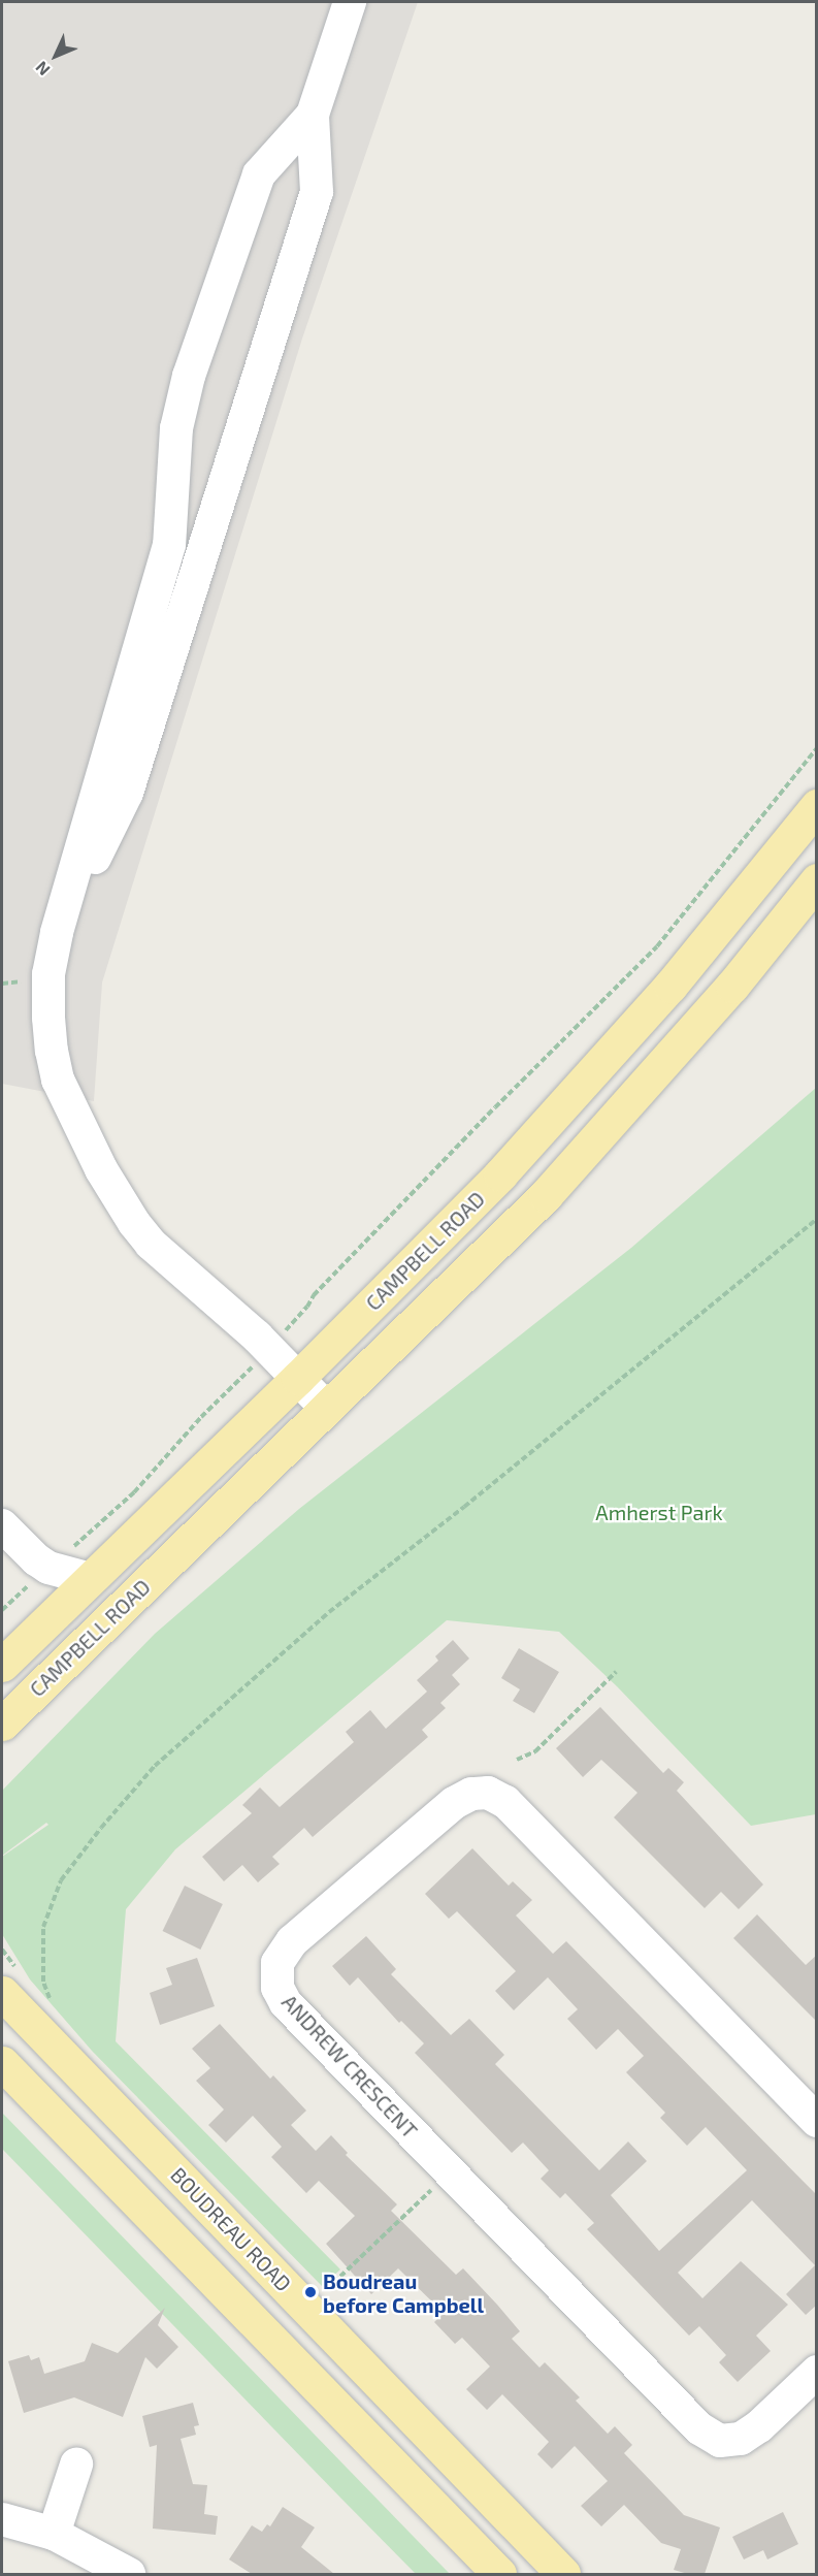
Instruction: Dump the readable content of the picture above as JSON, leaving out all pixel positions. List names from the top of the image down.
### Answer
{
  "streets": {
    "main road": ["CAMPBELL ROAD", "BOUDREAU ROAD"],
    "street": ["ANDREW CRESCENT"]
  },
  "parks": ["Amherst Park"],
  "places": ["Boudreau before Campbell"],
  "north": "bottom left"
}
